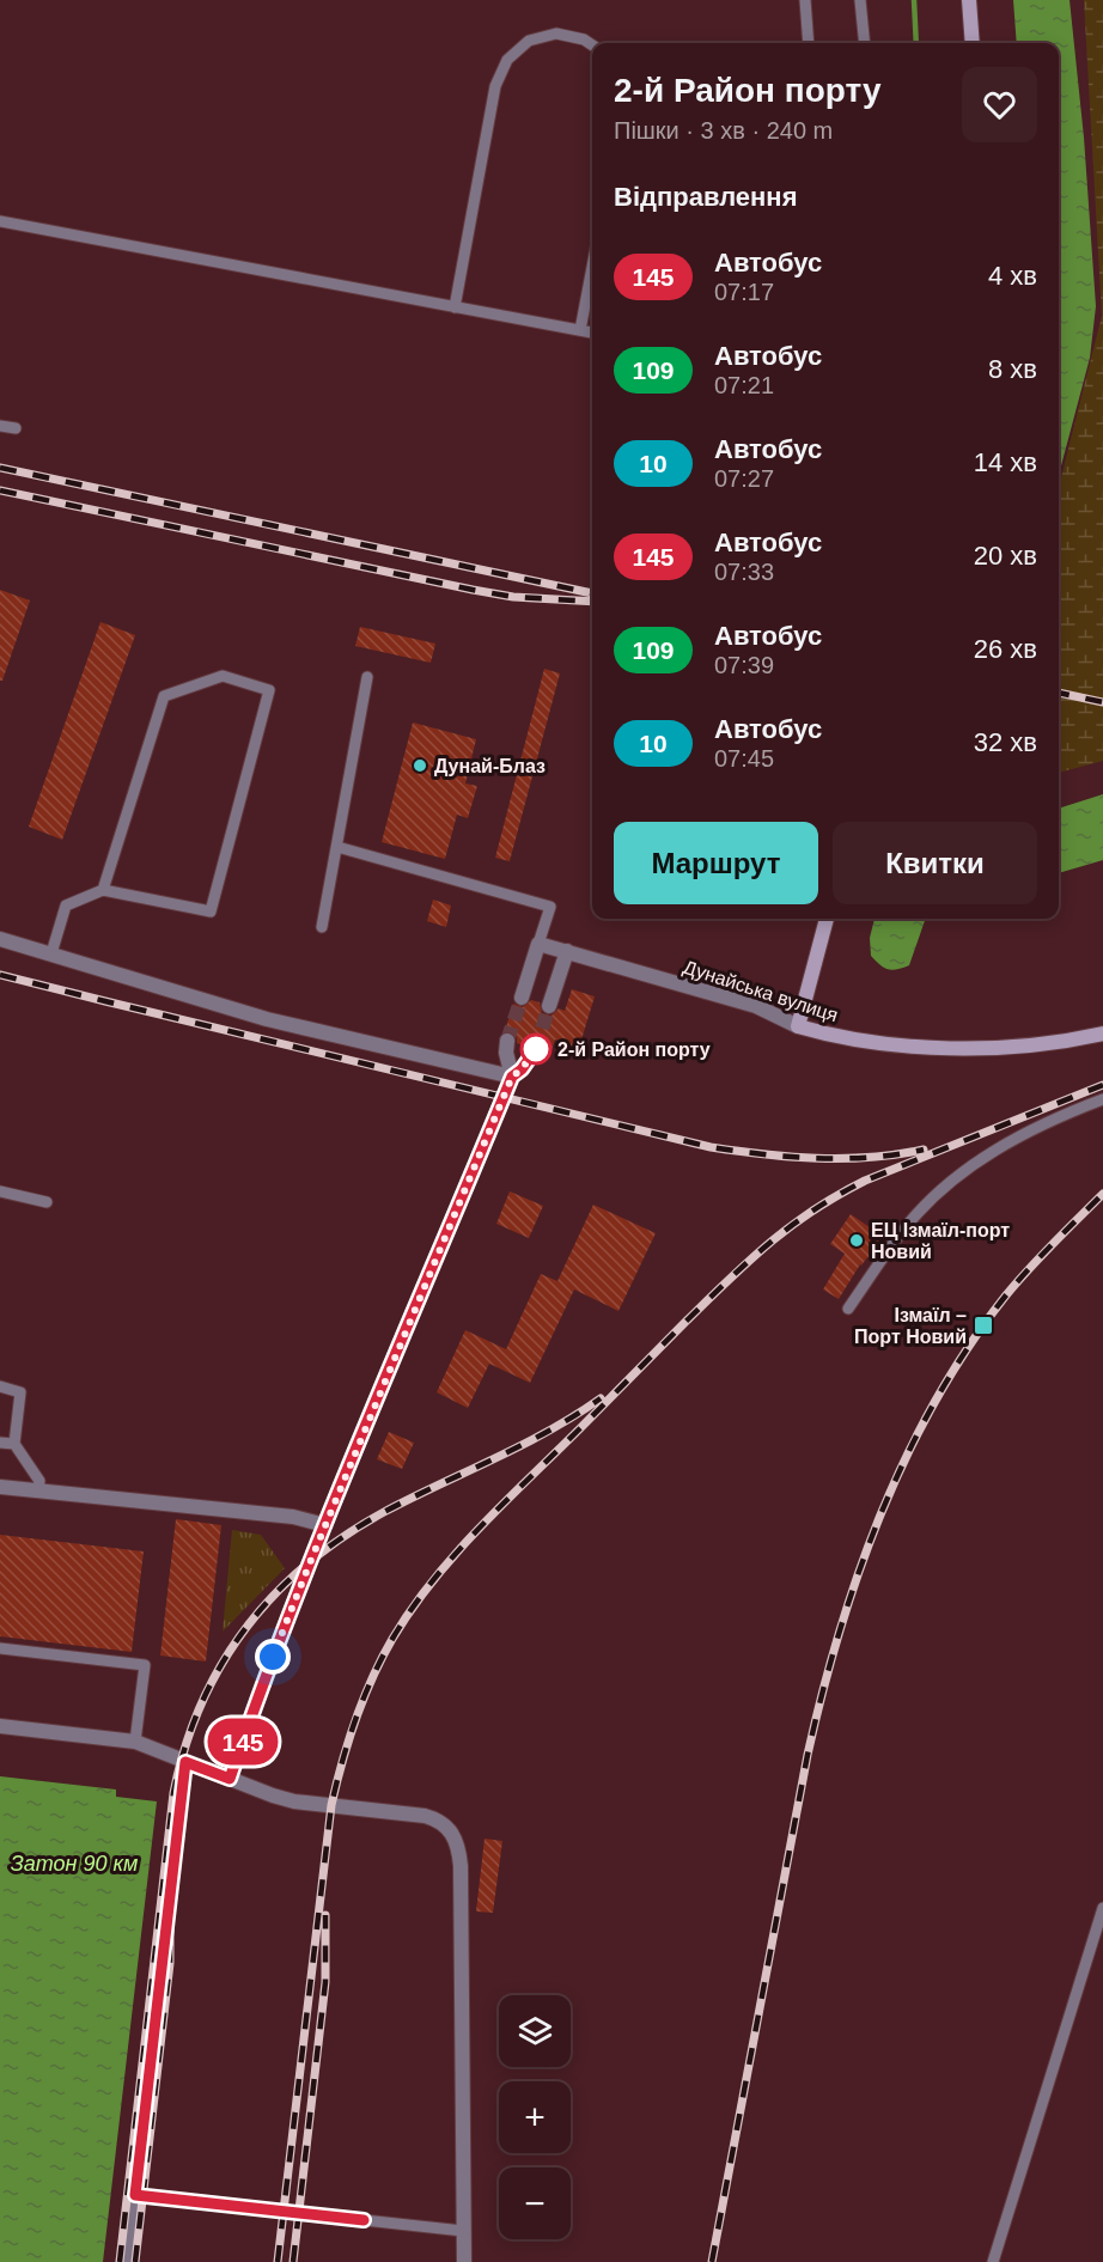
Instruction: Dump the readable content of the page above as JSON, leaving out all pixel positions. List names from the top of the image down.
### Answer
{
  "streets": {
    "street": ["Дунайська вулиця"]
  },
  "water": ["Затон 90 км"],
  "places": {
    "other": ["Дунай-Блаз", "2-й Район порту", "ЕЦ Ізмаїл-порт Новий"],
    "transit": ["Ізмаїл – Порт Новий"]
  },
  "lines": ["bus line 145"],
  "page": {
    "on_map": "145",
    "heading": [
      ["2-й Район порту", "Пішки · 3 хв · 240 m"],
      "Відправлення"
    ],
    "list": [
      {
        "mark": "145",
        "name": "Автобус",
        "note": "07:17",
        "value": "4 хв"
      },
      {
        "mark": "109",
        "name": "Автобус",
        "note": "07:21",
        "value": "8 хв"
      },
      {
        "mark": "10",
        "name": "Автобус",
        "note": "07:27",
        "value": "14 хв"
      },
      {
        "mark": "145",
        "name": "Автобус",
        "note": "07:33",
        "value": "20 хв"
      },
      {
        "mark": "109",
        "name": "Автобус",
        "note": "07:39",
        "value": "26 хв"
      },
      {
        "mark": "10",
        "name": "Автобус",
        "note": "07:45",
        "value": "32 хв"
      }
    ],
    "buttons": ["Маршрут", "Квитки"],
    "map_buttons": ["+", "−"]
  }
}
